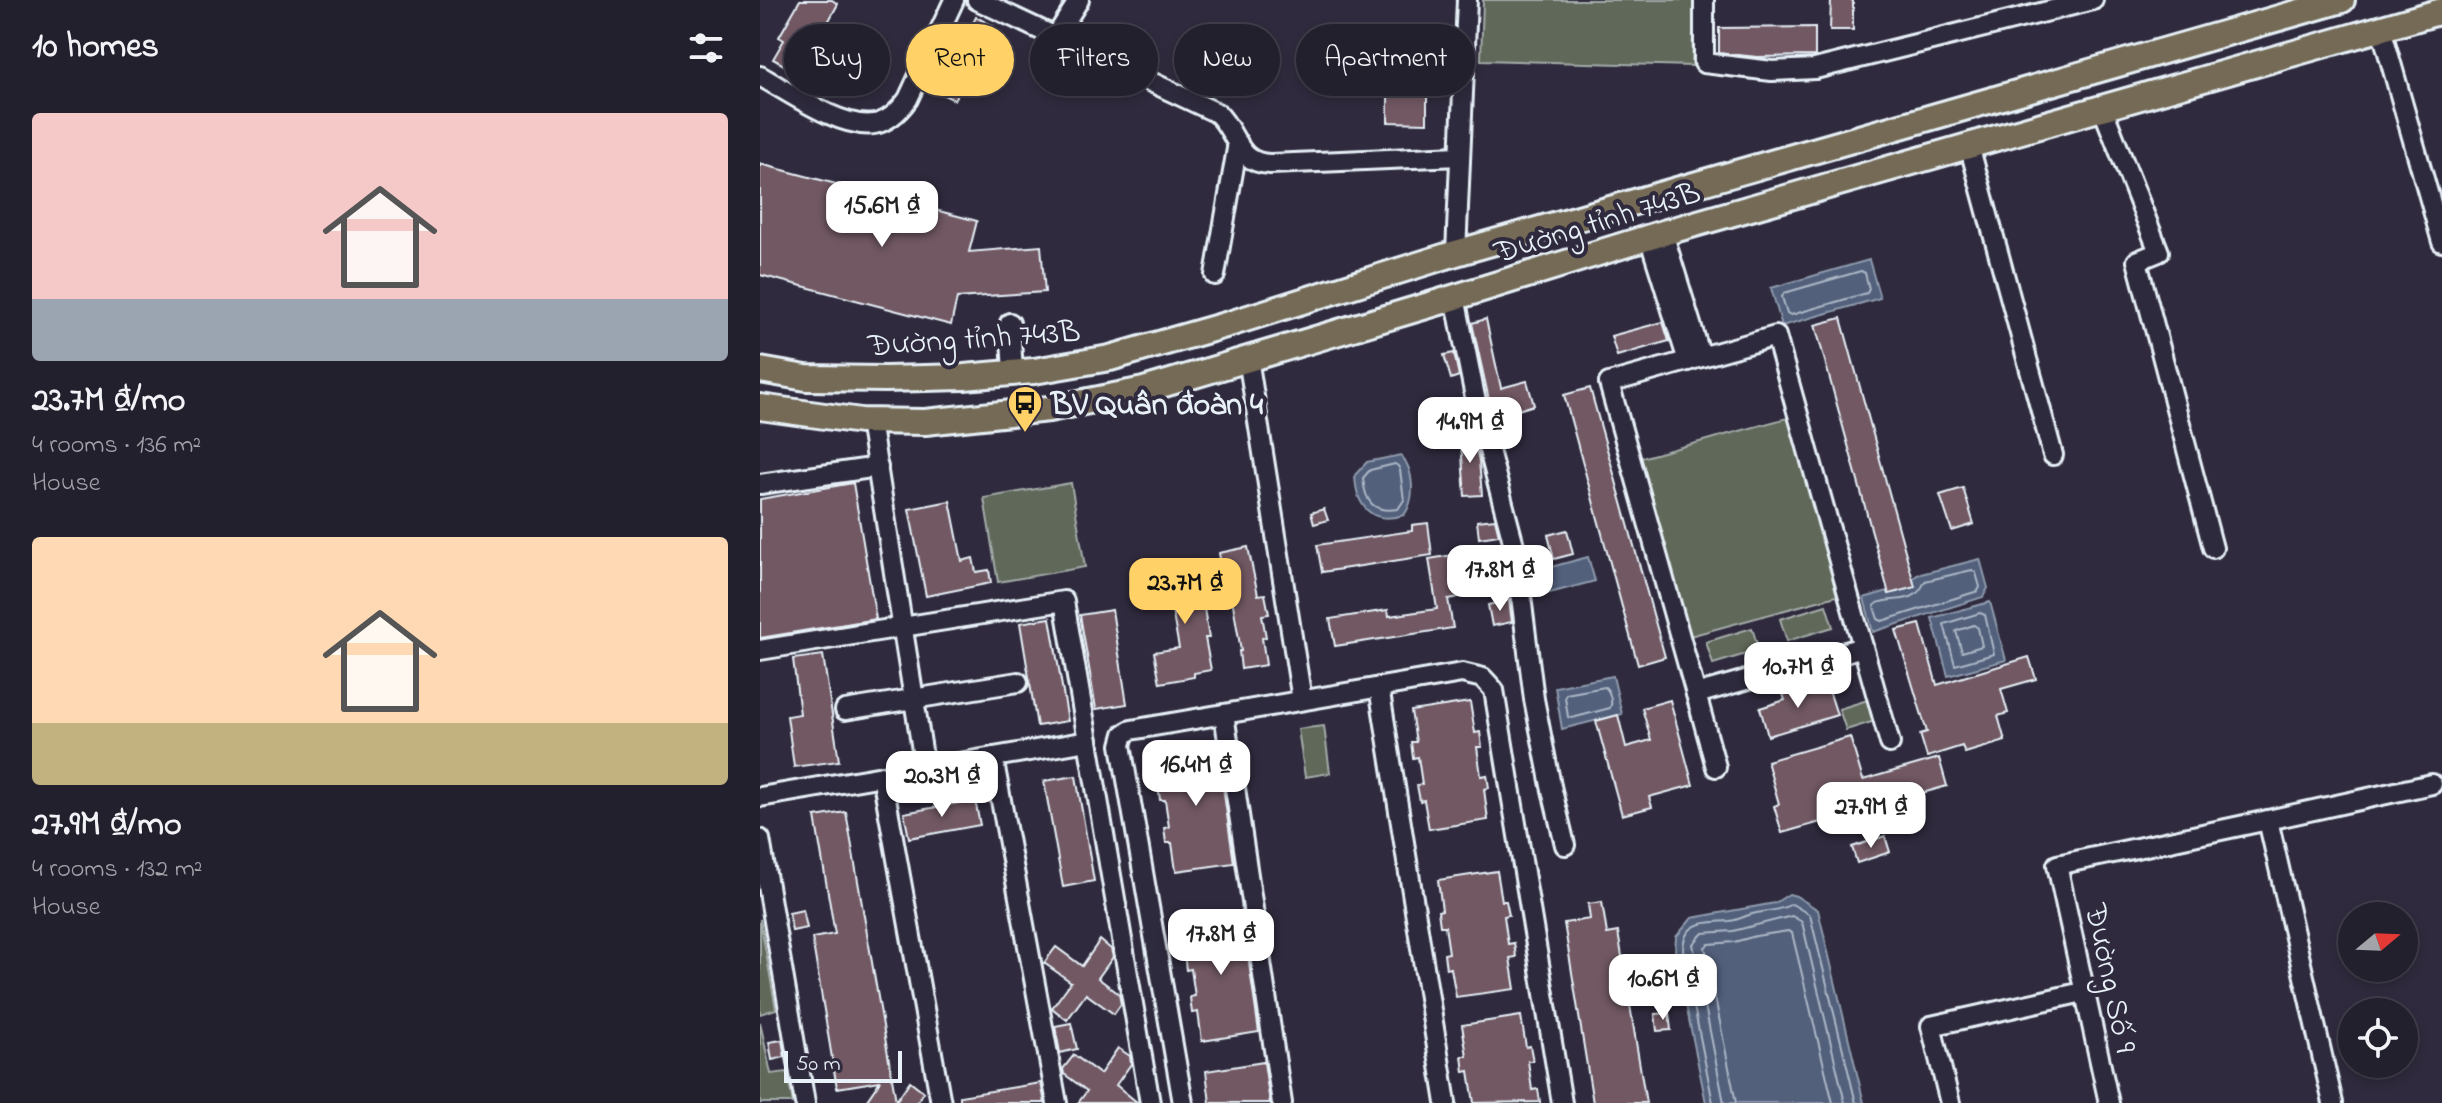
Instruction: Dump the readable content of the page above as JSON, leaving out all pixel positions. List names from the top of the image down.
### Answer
{
  "streets": {
    "main road": ["Đường tỉnh 743B"],
    "lane": ["Đường Số 9"]
  },
  "places": {
    "bus stop": ["BV Quân đoàn 4"]
  },
  "scale_bar": "50 m",
  "north": "right",
  "page": {
    "heading": "10 homes",
    "chip": [
      "Buy",
      "Rent",
      "Filters",
      "New",
      "Apartment"
    ],
    "list": [
      {
        "name": "23.7M ₫/mo",
        "note": "4 rooms · 136 m² · House"
      },
      {
        "name": "27.9M ₫/mo",
        "note": "4 rooms · 132 m² · House"
      }
    ],
    "price": [
      "15.6M ₫",
      "14.9M ₫",
      "17.8M ₫",
      "23.7M ₫",
      "10.7M ₫",
      "16.4M ₫",
      "20.3M ₫",
      "27.9M ₫",
      "17.8M ₫",
      "10.6M ₫"
    ],
    "scale": "50 m"
  }
}
